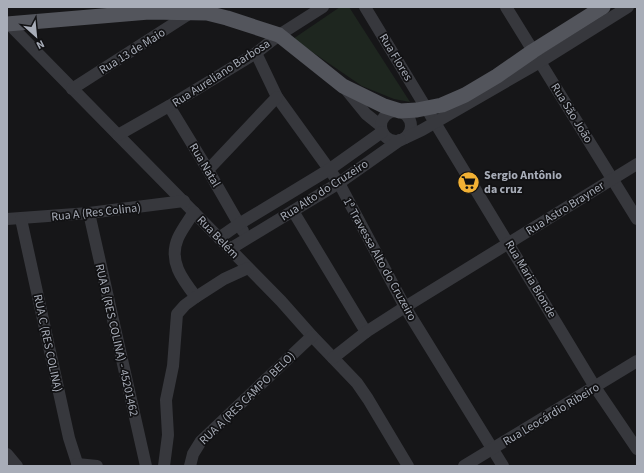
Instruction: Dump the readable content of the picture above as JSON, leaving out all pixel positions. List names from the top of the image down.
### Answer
{
  "streets": {
    "street": [
      "Rua 13 de Maio",
      "Rua Flores",
      "Rua Aureliano Barbosa",
      "Rua São João",
      "Rua Natal",
      "Rua Alto do Cruzeiro",
      "Rua Astro Brayner",
      "Rua A (Res Colina)",
      "Rua Belém",
      "1ª Travessa Alto do Cruzeiro",
      "Rua Maria Bionde",
      "RUA B (RES COLINA) - 45201462",
      "RUA C (RES COLINA)",
      "RUA A (RES CAMPO BELO)",
      "Rua Leocárdio Ribeiro"
    ]
  },
  "crossings": [
    ["Rua 13 de Maio", "Rua Belém"],
    ["Rua Flores", "Rua Maria Bionde"],
    ["Rua Aureliano Barbosa", "Rua Natal"],
    ["Rua Aureliano Barbosa", "Rua Belém"],
    ["Rua Aureliano Barbosa", "1ª Travessa Alto do Cruzeiro"],
    ["Rua São João", "Rua Alto do Cruzeiro"],
    ["Rua São João", "Rua Astro Brayner"],
    ["Rua Natal", "Rua Alto do Cruzeiro"],
    ["Rua Natal", "Rua Belém"],
    ["Rua Alto do Cruzeiro", "Rua Belém"],
    ["Rua Alto do Cruzeiro", "1ª Travessa Alto do Cruzeiro"],
    ["Rua Alto do Cruzeiro", "Rua Maria Bionde"],
    ["Rua Astro Brayner", "Rua Belém"],
    ["Rua Astro Brayner", "1ª Travessa Alto do Cruzeiro"],
    ["Rua Astro Brayner", "Rua Maria Bionde"],
    ["Rua A (Res Colina)", "Rua Belém"],
    ["Rua A (Res Colina)", "RUA B (RES COLINA) - 45201462"],
    ["Rua A (Res Colina)", "RUA C (RES COLINA)"],
    ["Rua Belém", "RUA A (RES CAMPO BELO)"],
    ["1ª Travessa Alto do Cruzeiro", "Rua Leocárdio Ribeiro"],
    ["Rua Maria Bionde", "Rua Leocárdio Ribeiro"]
  ],
  "places": {
    "supermarket": ["Sergio Antônio da cruz"]
  },
  "north": "bottom right"
}
